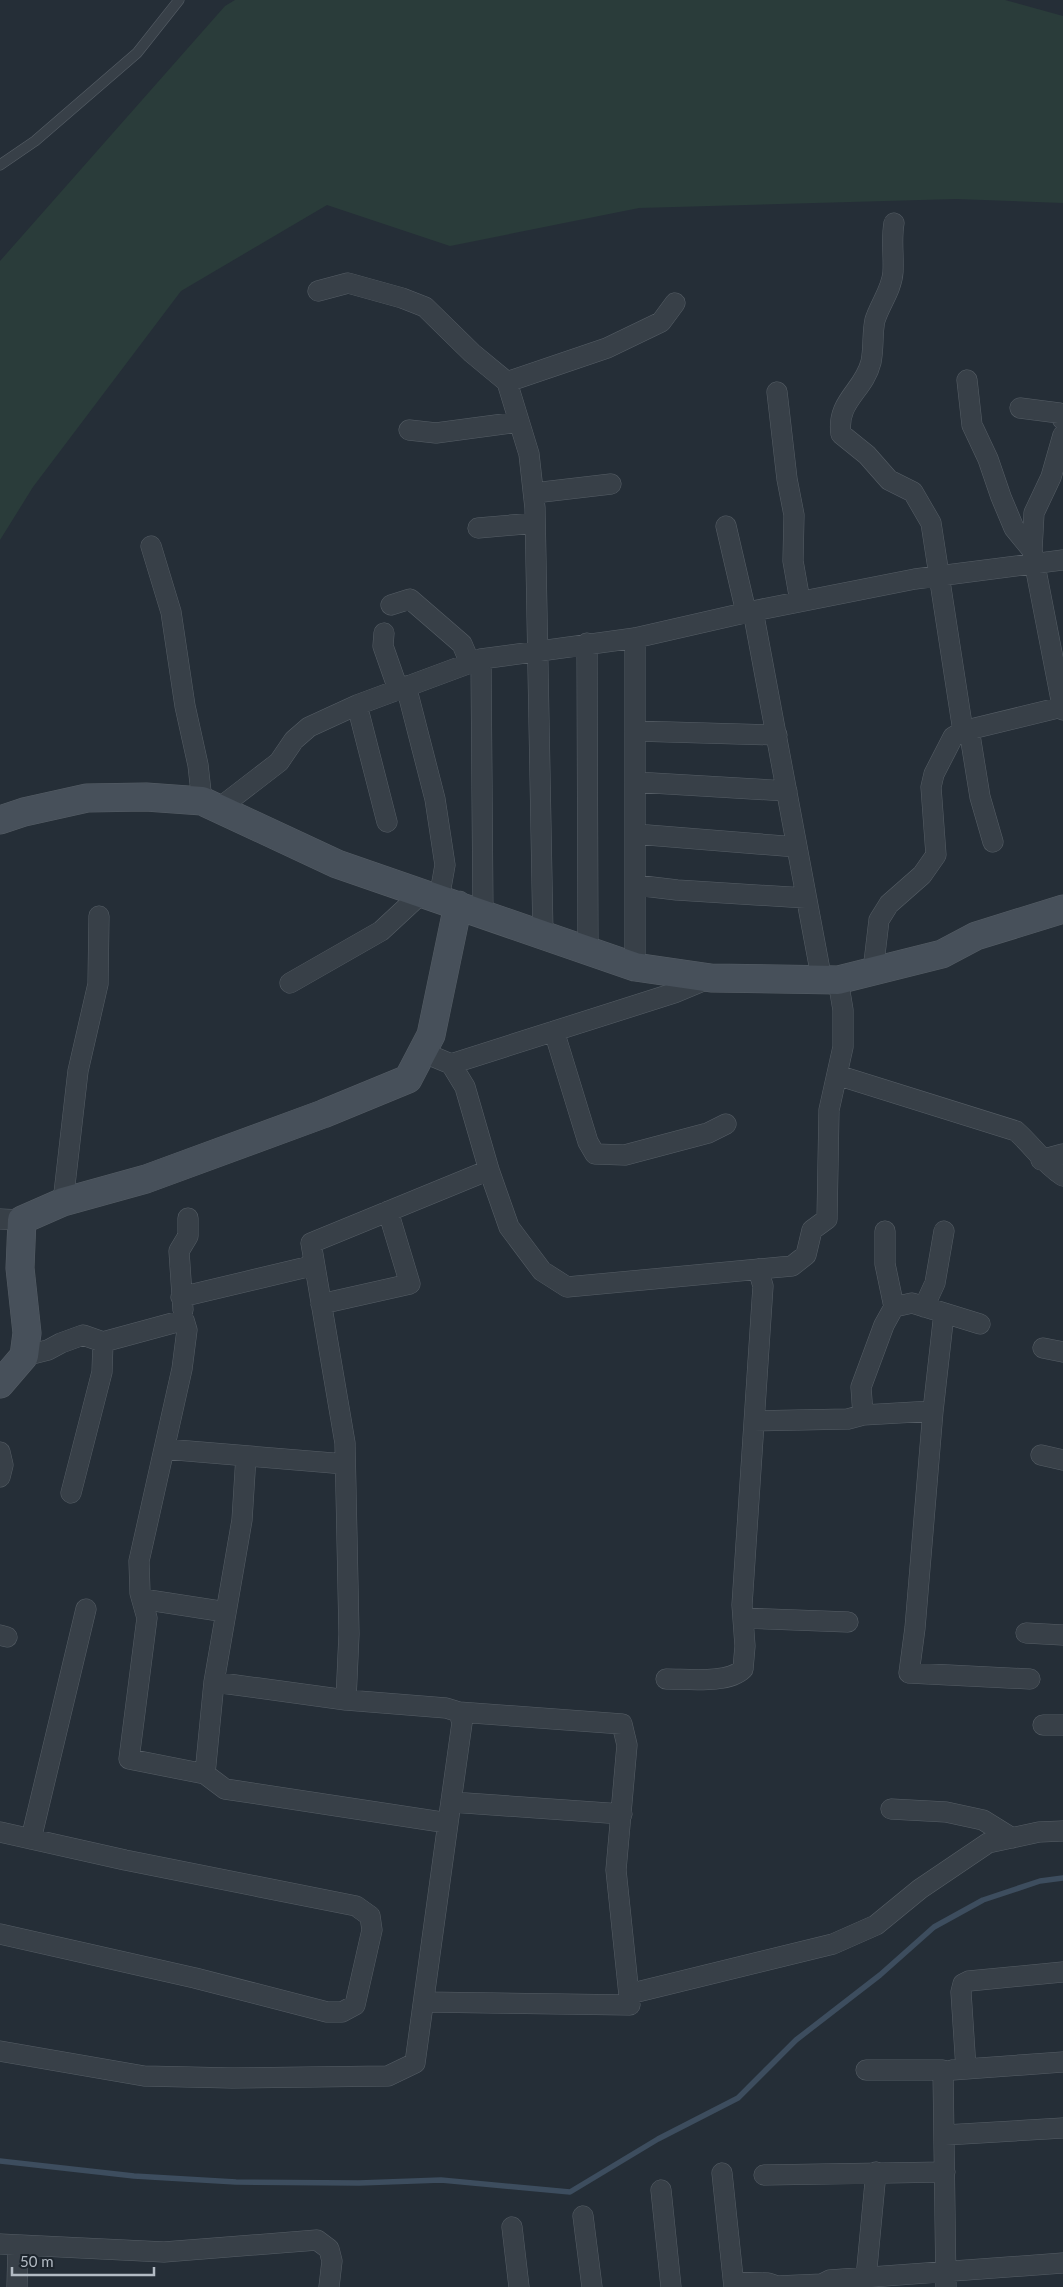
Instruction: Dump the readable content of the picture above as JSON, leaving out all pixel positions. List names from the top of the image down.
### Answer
{
  "scale_bar": "50 m"
}
